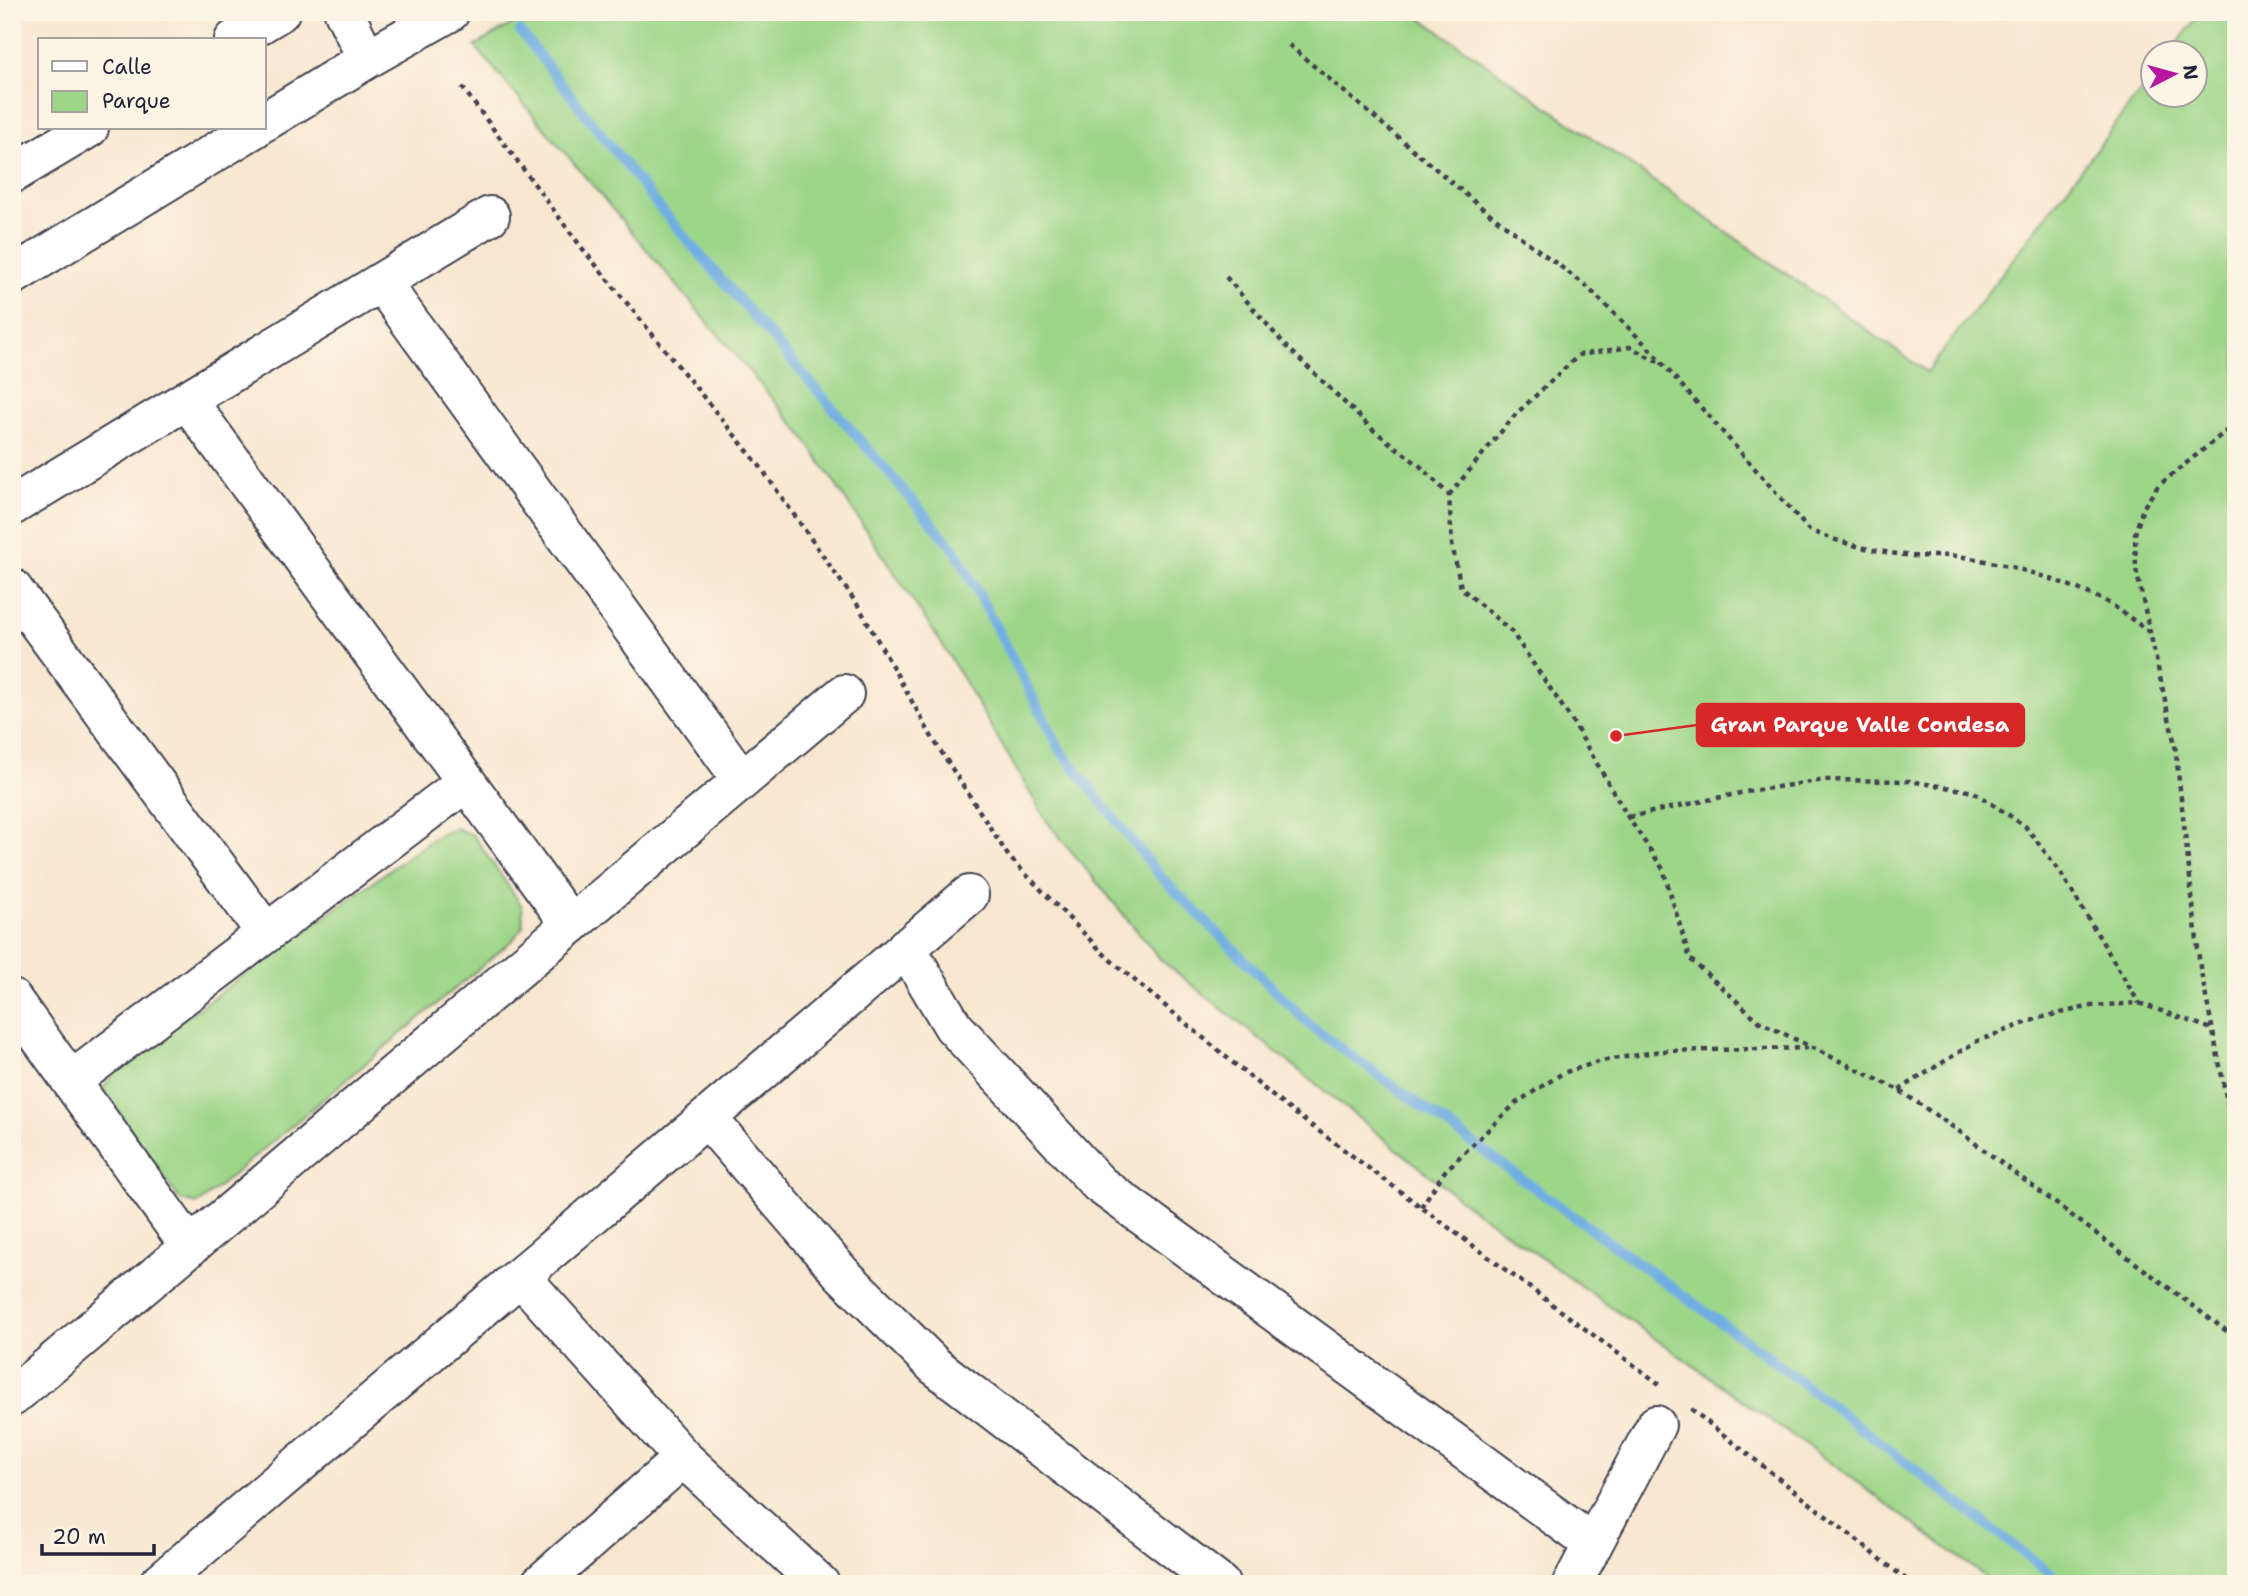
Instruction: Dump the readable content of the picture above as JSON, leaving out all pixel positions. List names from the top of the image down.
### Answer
{
  "places": ["Gran Parque Valle Condesa"],
  "legend": ["Calle", "Parque"],
  "scale_bar": "20 m",
  "north": "right"
}
